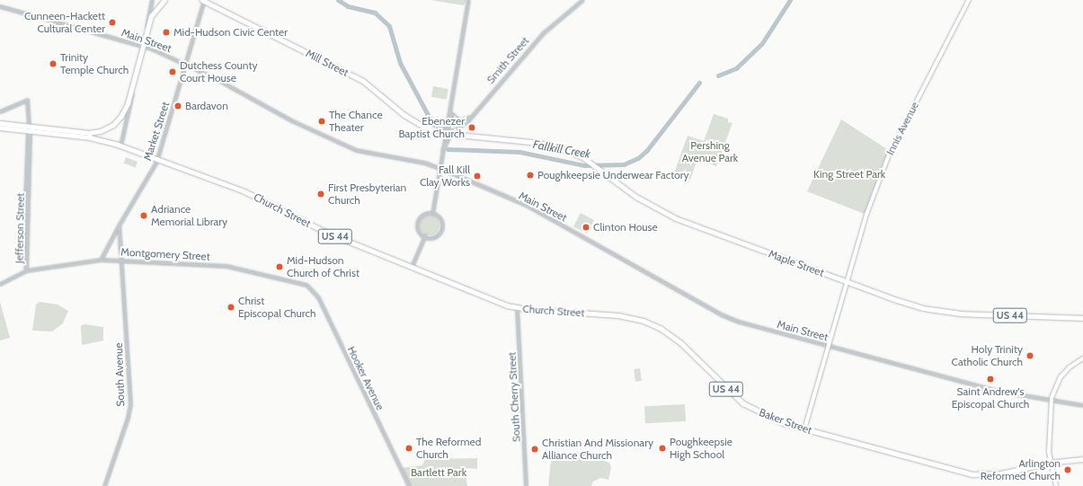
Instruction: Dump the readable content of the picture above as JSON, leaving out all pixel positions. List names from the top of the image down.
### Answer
{
  "streets": {
    "highway": [
      "Mill Street",
      "Church Street",
      "US 44",
      "Maple Street",
      "Baker Street"
    ],
    "main road": ["Innis Avenue"],
    "street": [
      "Main Street",
      "Smith Street",
      "Market Street",
      "Jefferson Street",
      "Montgomery Street",
      "South Avenue",
      "Hooker Avenue",
      "South Cherry Street"
    ]
  },
  "crossings": [
    ["Main Street", "Innis Avenue"],
    ["Main Street", "Market Street"],
    ["Smith Street", "Mill Street"],
    ["Smith Street", "US 44"],
    ["Mill Street", "Market Street"],
    ["Mill Street", "US 44"],
    ["Innis Avenue", "Maple Street"],
    ["Innis Avenue", "Baker Street"],
    ["Market Street", "Church Street"],
    ["Market Street", "Montgomery Street"],
    ["Church Street", "Jefferson Street"],
    ["Church Street", "South Cherry Street"],
    ["Church Street", "Baker Street"],
    ["Jefferson Street", "Montgomery Street"],
    ["US 44", "Maple Street"],
    ["US 44", "Baker Street"],
    ["Montgomery Street", "South Avenue"],
    ["Montgomery Street", "Hooker Avenue"]
  ],
  "water": ["Fallkill Creek"],
  "parks": ["Pershing Avenue Park", "King Street Park", "Bartlett Park"],
  "places": [
    "Cunneen-Hackett Cultural Center",
    "Mid-Hudson Civic Center",
    "Trinity Temple Church",
    "Dutchess County Court House",
    "Bardavon",
    "The Chance Theater",
    "Ebenezer Baptist Church",
    "Poughkeepsie Underwear Factory",
    "Fall Kill Clay Works",
    "First Presbyterian Church",
    "Adriance Memorial Library",
    "Clinton House",
    "Mid-Hudson Church of Christ",
    "Christ Episcopal Church",
    "Holy Trinity Catholic Church",
    "Saint Andrew's Episcopal Church",
    "The Reformed Church",
    "Poughkeepsie High School",
    "Christian And Missionary Alliance Church",
    "Arlington Reformed Church"
  ]
}
